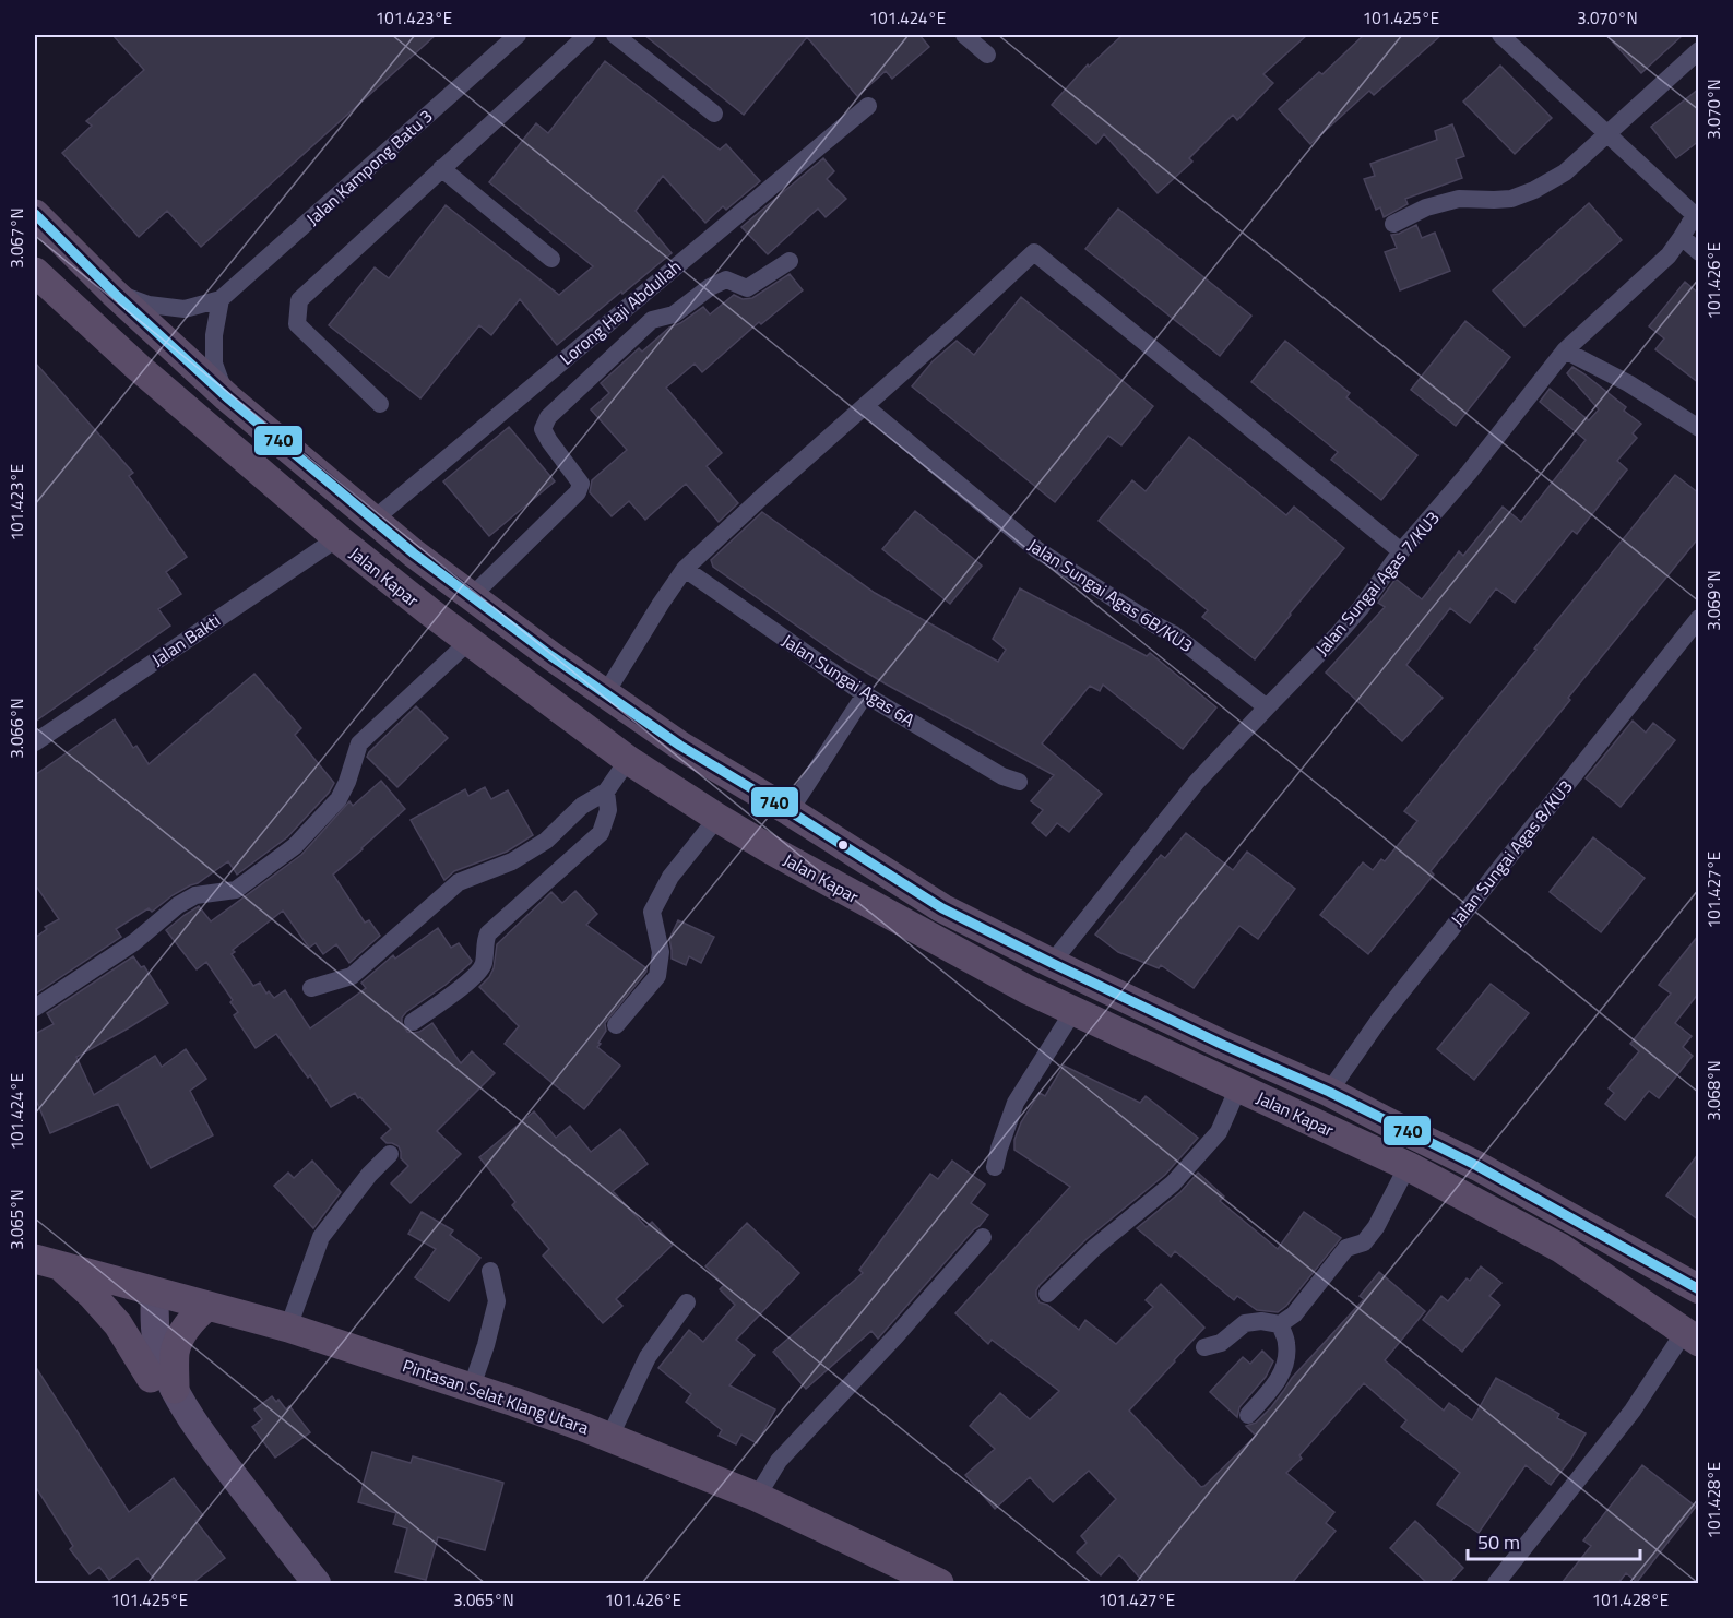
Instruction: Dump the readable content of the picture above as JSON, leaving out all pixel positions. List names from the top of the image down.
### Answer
{
  "streets": {
    "highway": ["Jalan Kapar", "Pintasan Selat Klang Utara"],
    "street": [
      "Jalan Kampong Batu 3",
      "Lorong Haji Abdullah",
      "Jalan Sungai Agas 7/KU3",
      "Jalan Sungai Agas 6B/KU3",
      "Jalan Bakti",
      "Jalan Sungai Agas 6A",
      "Jalan Sungai Agas 8/KU3"
    ]
  },
  "crossings": [
    ["Lorong Haji Abdullah", "Jalan Kapar"],
    ["Jalan Kapar", "Jalan Sungai Agas 7/KU3"],
    ["Jalan Kapar", "Jalan Bakti"],
    ["Jalan Kapar", "Jalan Sungai Agas 8/KU3"],
    ["Jalan Sungai Agas 7/KU3", "Jalan Sungai Agas 6B/KU3"]
  ],
  "lines": ["transit line 740"],
  "scale_bar": "50 m",
  "coordinates": [
    "101.423°E",
    "101.424°E",
    "101.425°E",
    "3.070°N",
    "3.067°N",
    "101.426°E",
    "3.069°N",
    "3.066°N",
    "101.427°E",
    "3.068°N",
    "3.065°N",
    "101.428°E"
  ]
}
